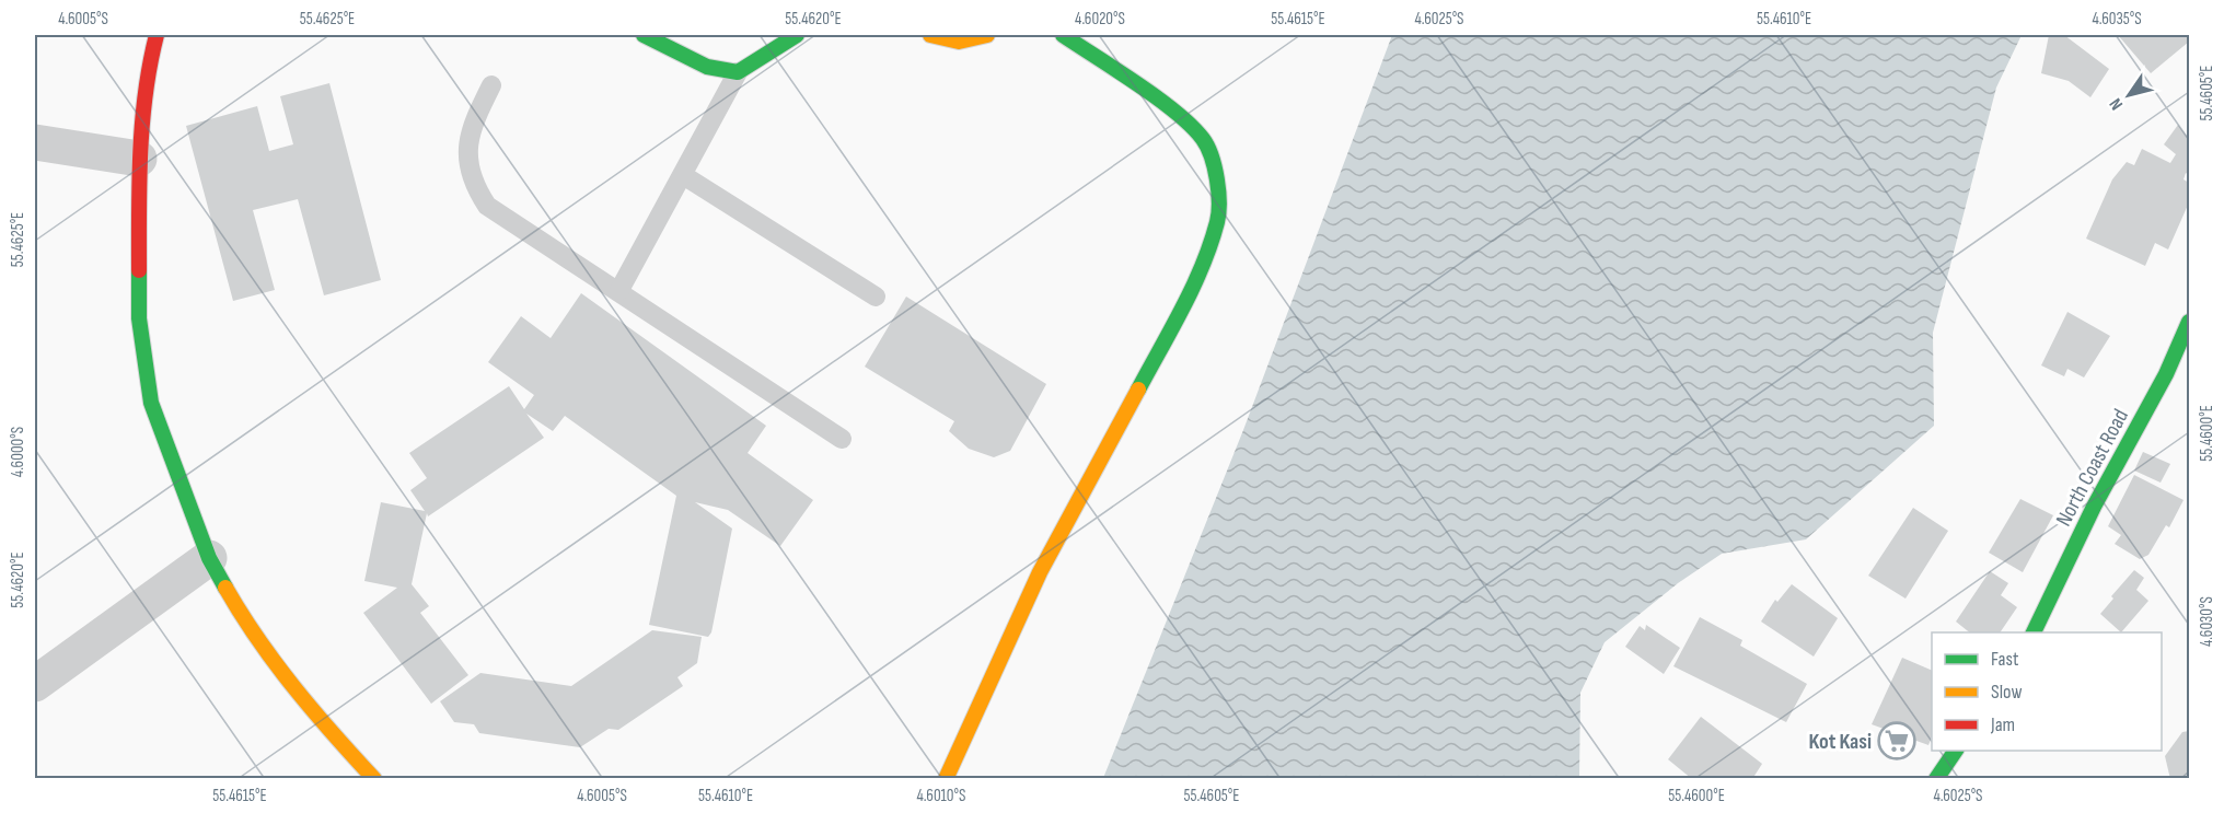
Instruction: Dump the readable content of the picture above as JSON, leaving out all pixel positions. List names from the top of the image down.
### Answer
{
  "streets": {
    "street": ["North Coast Road"]
  },
  "places": {
    "supermarket": ["Kot Kasi"]
  },
  "legend": ["Fast", "Slow", "Jam"],
  "north": "bottom left",
  "coordinates": [
    "4.6005°S",
    "55.4625°E",
    "55.4620°E",
    "4.6020°S",
    "55.4615°E",
    "4.6025°S",
    "55.4610°E",
    "4.6035°S",
    "55.4605°E",
    "55.4600°E",
    "4.6000°S",
    "4.6030°S",
    "4.6010°S"
  ]
}
